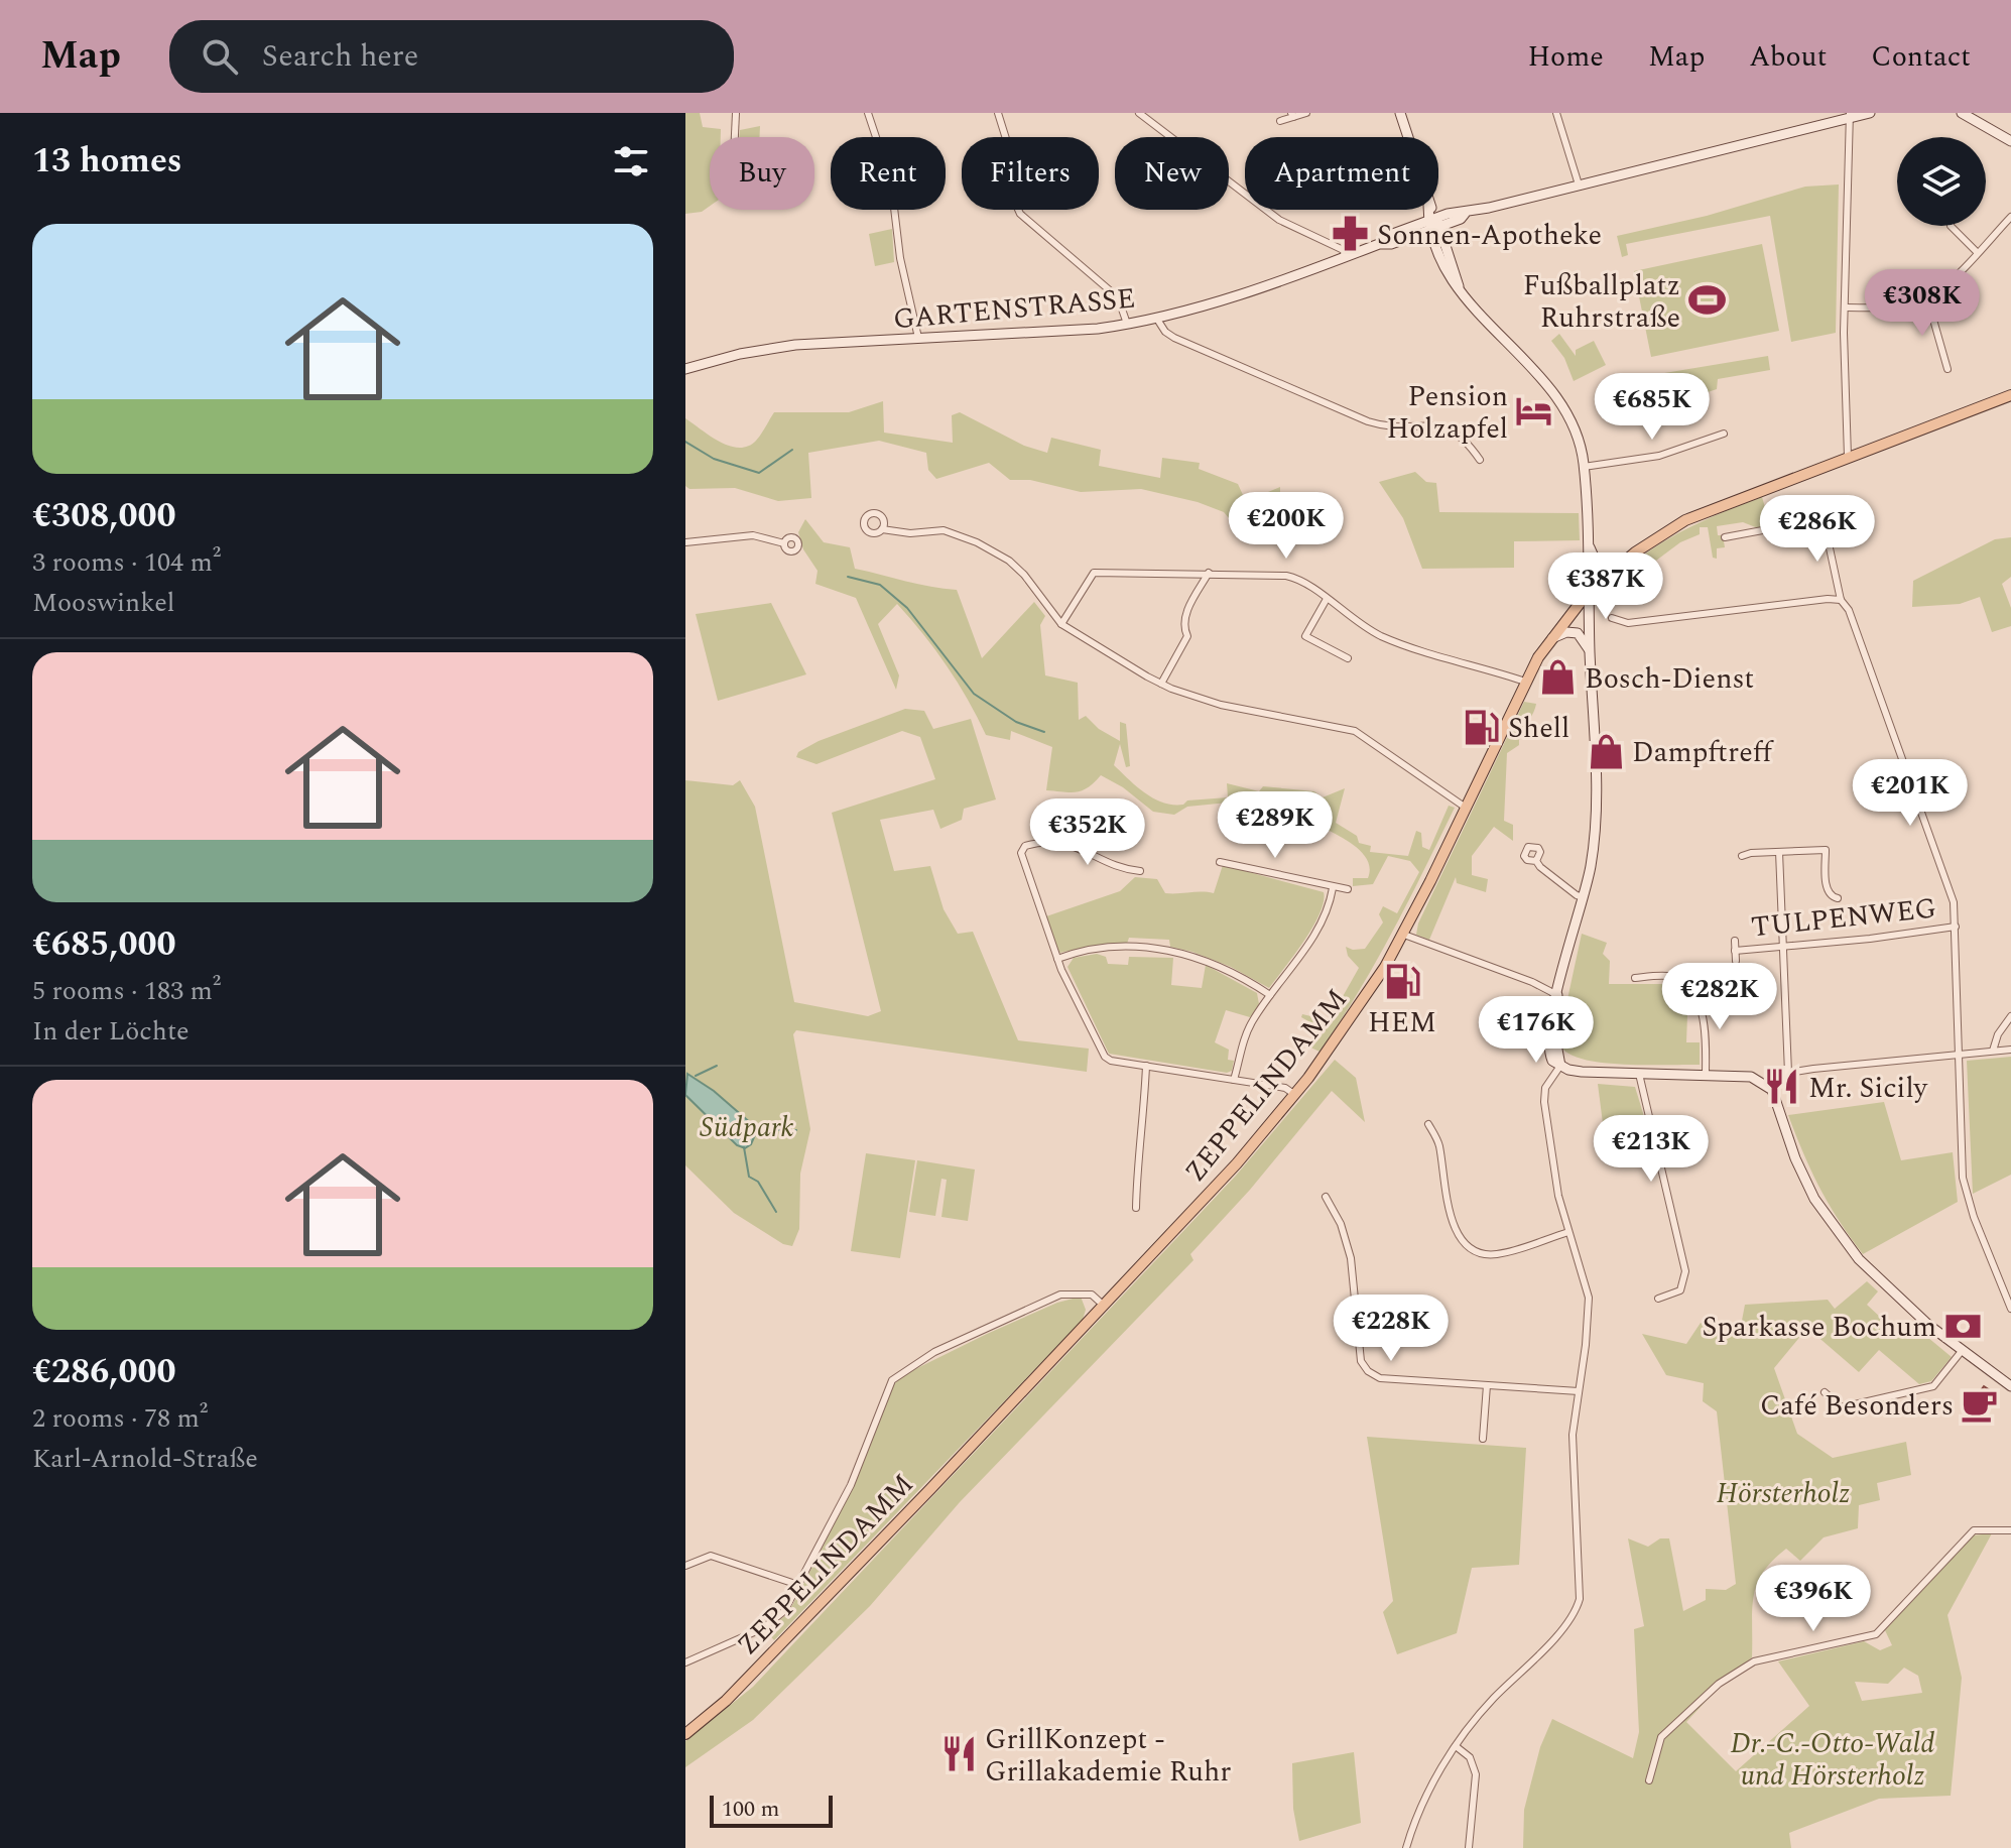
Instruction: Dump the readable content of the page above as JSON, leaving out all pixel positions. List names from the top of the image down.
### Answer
{
  "streets": {
    "main road": ["ZEPPELINDAMM"],
    "street": ["GARTENSTRASSE", "TULPENWEG"]
  },
  "parks": ["Südpark", "Hörsterholz", "Dr.-C.-Otto-Wald und Hörsterholz"],
  "places": {
    "pharmacy": ["Sonnen-Apotheke"],
    "sports": ["Fußballplatz Ruhrstraße"],
    "hotel": ["Pension Holzapfel"],
    "shop": ["Bosch-Dienst", "Dampftreff"],
    "fuel station": ["Shell", "HEM"],
    "restaurant": ["Mr. Sicily", "GrillKonzept - Grillakademie Ruhr"],
    "bank": ["Sparkasse Bochum"],
    "cafe": ["Café Besonders"]
  },
  "scale_bar": "100 m",
  "page": {
    "header": "Map",
    "search": "Search here",
    "nav": [
      "Home",
      "Map",
      "About",
      "Contact"
    ],
    "heading": "13 homes",
    "chip": [
      "Buy",
      "Rent",
      "Filters",
      "New",
      "Apartment"
    ],
    "list": [
      {
        "name": "€308,000",
        "note": "3 rooms · 104 m² · Mooswinkel"
      },
      {
        "name": "€685,000",
        "note": "5 rooms · 183 m² · In der Löchte"
      },
      {
        "name": "€286,000",
        "note": "2 rooms · 78 m² · Karl-Arnold-Straße"
      }
    ],
    "price": [
      "€308K",
      "€685K",
      "€200K",
      "€286K",
      "€387K",
      "€201K",
      "€289K",
      "€352K",
      "€282K",
      "€176K",
      "€213K",
      "€228K",
      "€396K"
    ],
    "scale": "100 m"
  }
}
